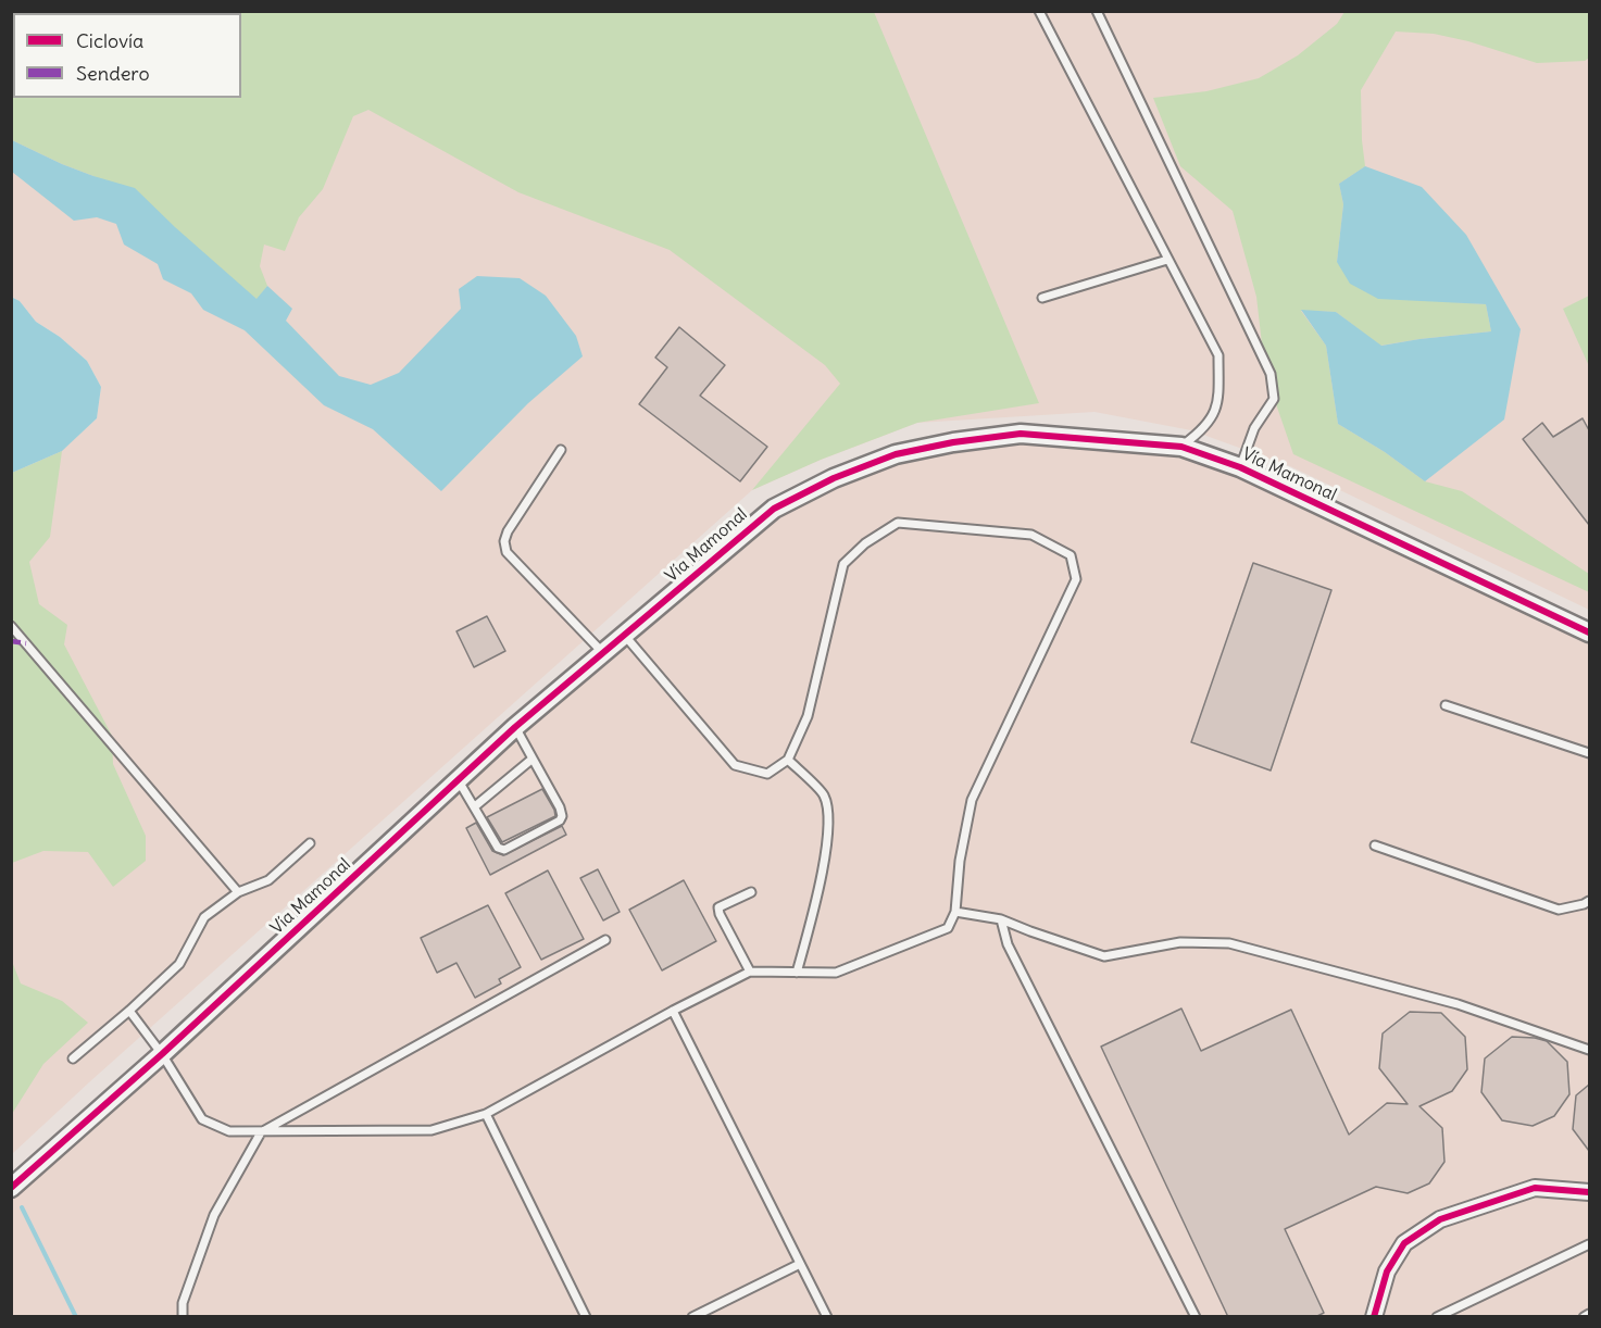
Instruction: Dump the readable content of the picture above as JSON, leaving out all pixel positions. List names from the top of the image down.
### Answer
{
  "streets": {
    "street": ["Vía Mamonal"]
  },
  "legend": ["Ciclovía", "Sendero"]
}
